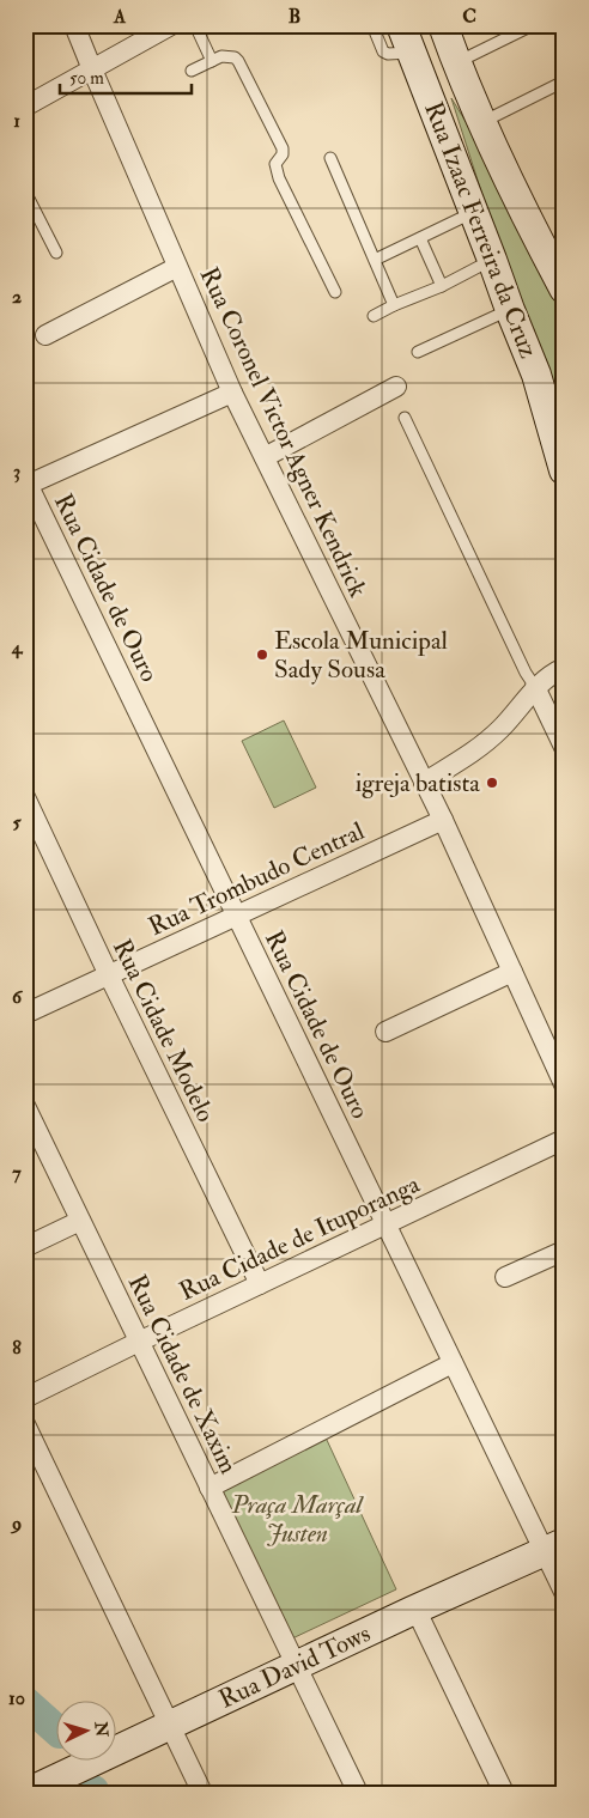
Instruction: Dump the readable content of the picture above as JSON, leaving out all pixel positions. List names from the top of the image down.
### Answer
{
  "streets": {
    "main road": ["Rua Izaac Ferreira da Cruz", "Rua David Tows"],
    "street": [
      "Rua Coronel Victor Agner Kendrick",
      "Rua Cidade de Ouro",
      "Rua Trombudo Central",
      "Rua Cidade Modelo",
      "Rua Cidade de Ituporanga",
      "Rua Cidade de Xaxim"
    ]
  },
  "crossings": [
    ["Rua Coronel Victor Agner Kendrick", "Rua Trombudo Central"],
    ["Rua Cidade de Ouro", "Rua Trombudo Central"],
    ["Rua Cidade de Ouro", "Rua Cidade de Ituporanga"],
    ["Rua Cidade de Ouro", "Rua David Tows"],
    ["Rua Trombudo Central", "Rua Cidade Modelo"],
    ["Rua Cidade Modelo", "Rua Cidade de Ituporanga"],
    ["Rua Cidade de Ituporanga", "Rua Cidade de Xaxim"],
    ["Rua Cidade de Xaxim", "Rua David Tows"]
  ],
  "parks": ["Praça Marçal Justen"],
  "places": ["Escola Municipal Sady Sousa", "igreja batista"],
  "scale_bar": "50 m",
  "north": "right",
  "grid": {
    "columns": ["A", "B", "C"],
    "rows": [
      "1",
      "2",
      "3",
      "4",
      "5",
      "6",
      "7",
      "8",
      "9",
      "10"
    ]
  }
}
